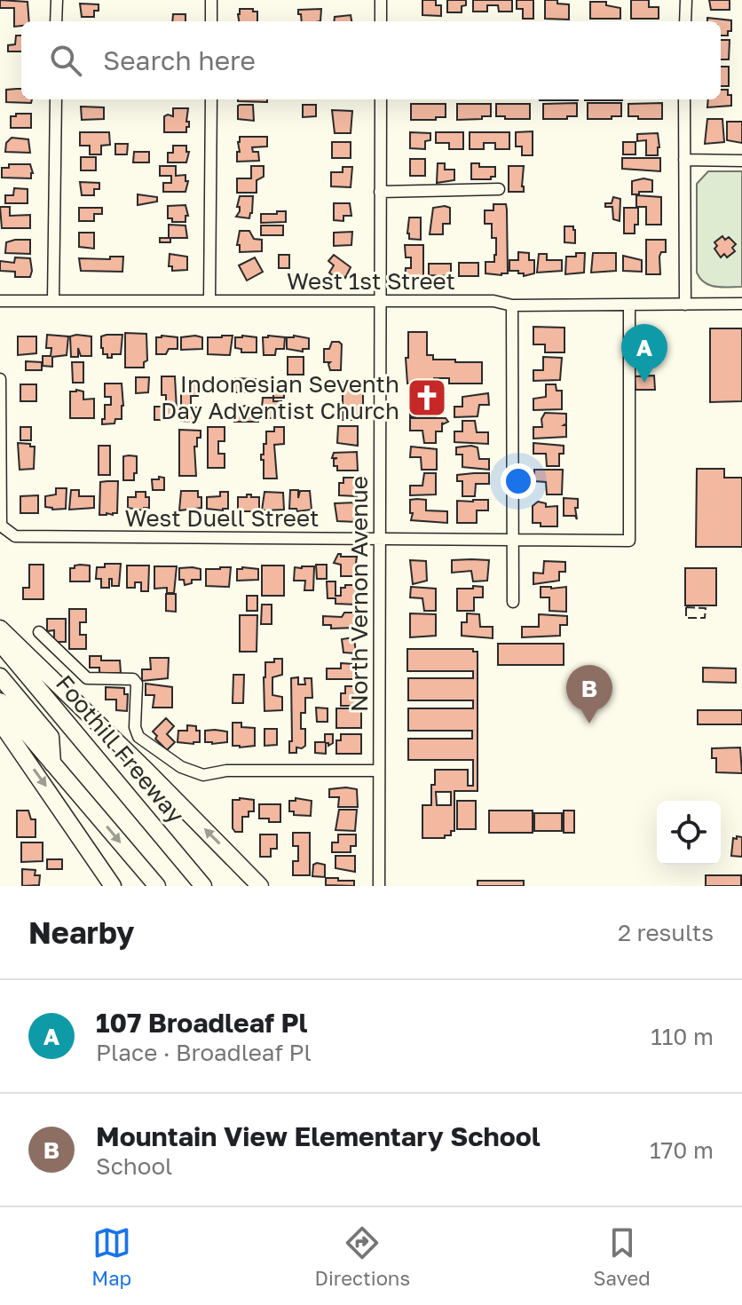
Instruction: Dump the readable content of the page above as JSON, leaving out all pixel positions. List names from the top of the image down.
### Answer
{
  "streets": {
    "highway": ["Foothill Freeway"],
    "street": ["West 1st Street", "West Duell Street", "North Vernon Avenue"]
  },
  "crossings": [
    ["West 1st Street", "West Duell Street"],
    ["West 1st Street", "North Vernon Avenue"],
    ["West Duell Street", "North Vernon Avenue"]
  ],
  "places": {
    "church": ["Indonesian Seventh Day Adventist Church"]
  },
  "page": {
    "search": "Search here",
    "pins": ["A", "B"],
    "heading": ["Nearby", "2 results"],
    "list": [
      {
        "mark": "A",
        "name": "107 Broadleaf Pl",
        "note": "Place · Broadleaf Pl",
        "value": "110 m"
      },
      {
        "mark": "B",
        "name": "Mountain View Elementary School",
        "note": "School",
        "value": "170 m"
      }
    ],
    "nav": ["Map", "Directions", "Saved"]
  }
}
